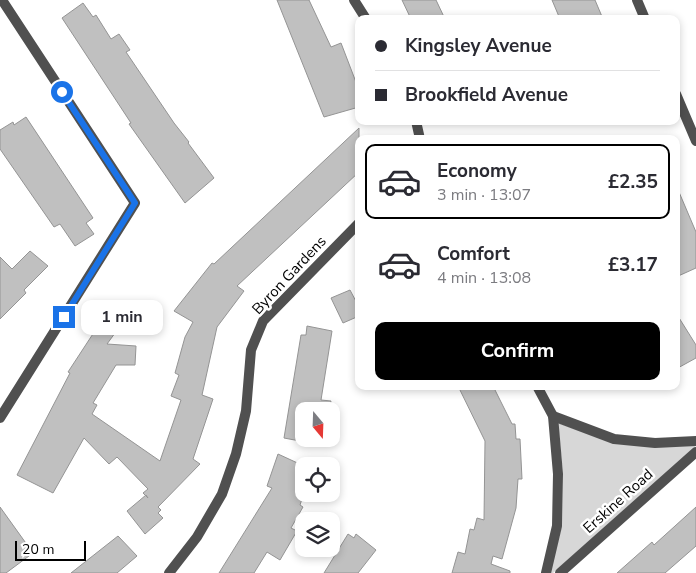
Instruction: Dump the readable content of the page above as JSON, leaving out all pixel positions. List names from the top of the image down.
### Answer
{
  "streets": {
    "street": ["Byron Gardens", "Erskine Road"]
  },
  "scale_bar": "20 m",
  "north": "bottom",
  "page": {
    "banner": ["Kingsley Avenue", "Brookfield Avenue"],
    "list": [
      {
        "name": "Economy",
        "note": "3 min · 13:07",
        "value": "£2.35"
      },
      {
        "name": "Comfort",
        "note": "4 min · 13:08",
        "value": "£3.17"
      }
    ],
    "bubble": "1 min",
    "buttons": "Confirm",
    "scale": "20 m"
  }
}
